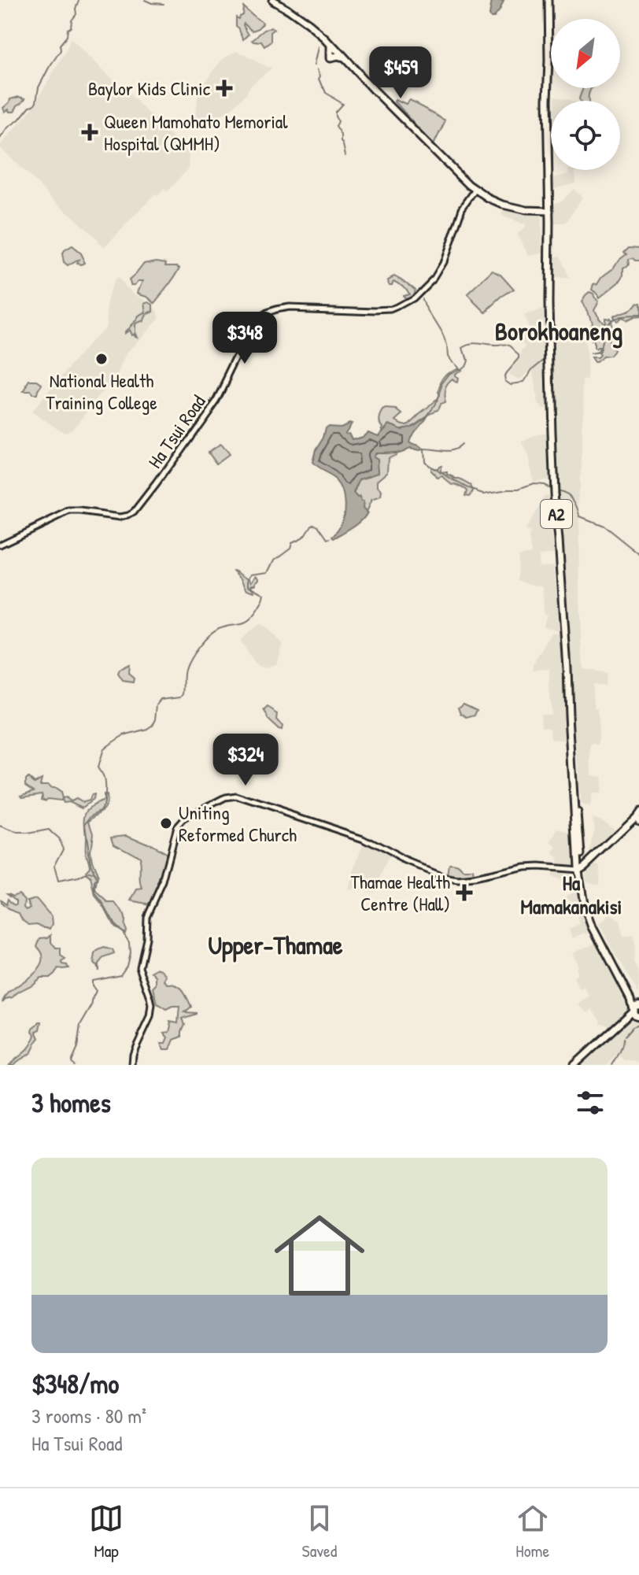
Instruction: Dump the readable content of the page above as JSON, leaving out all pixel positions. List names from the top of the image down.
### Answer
{
  "streets": {
    "main road": ["A2"],
    "street": ["Ha Tsui Road"]
  },
  "districts": ["Borokhoaneng", "Ha Mamakanakisi", "Upper-Thamae"],
  "places": {
    "health": ["Baylor Kids Clinic", "Queen Mamohato Memorial Hospital (QMMH)", "Thamae Health Centre (Hall)"],
    "other": ["National Health Training College", "Uniting Reformed Church"]
  },
  "north": "bottom left",
  "page": {
    "price": ["$459", "$348", "$324"],
    "heading": "3 homes",
    "list": [
      {
        "name": "$348/mo",
        "note": "3 rooms · 80 m² · Ha Tsui Road"
      }
    ],
    "tabs": ["Map", "Saved", "Home"]
  }
}
